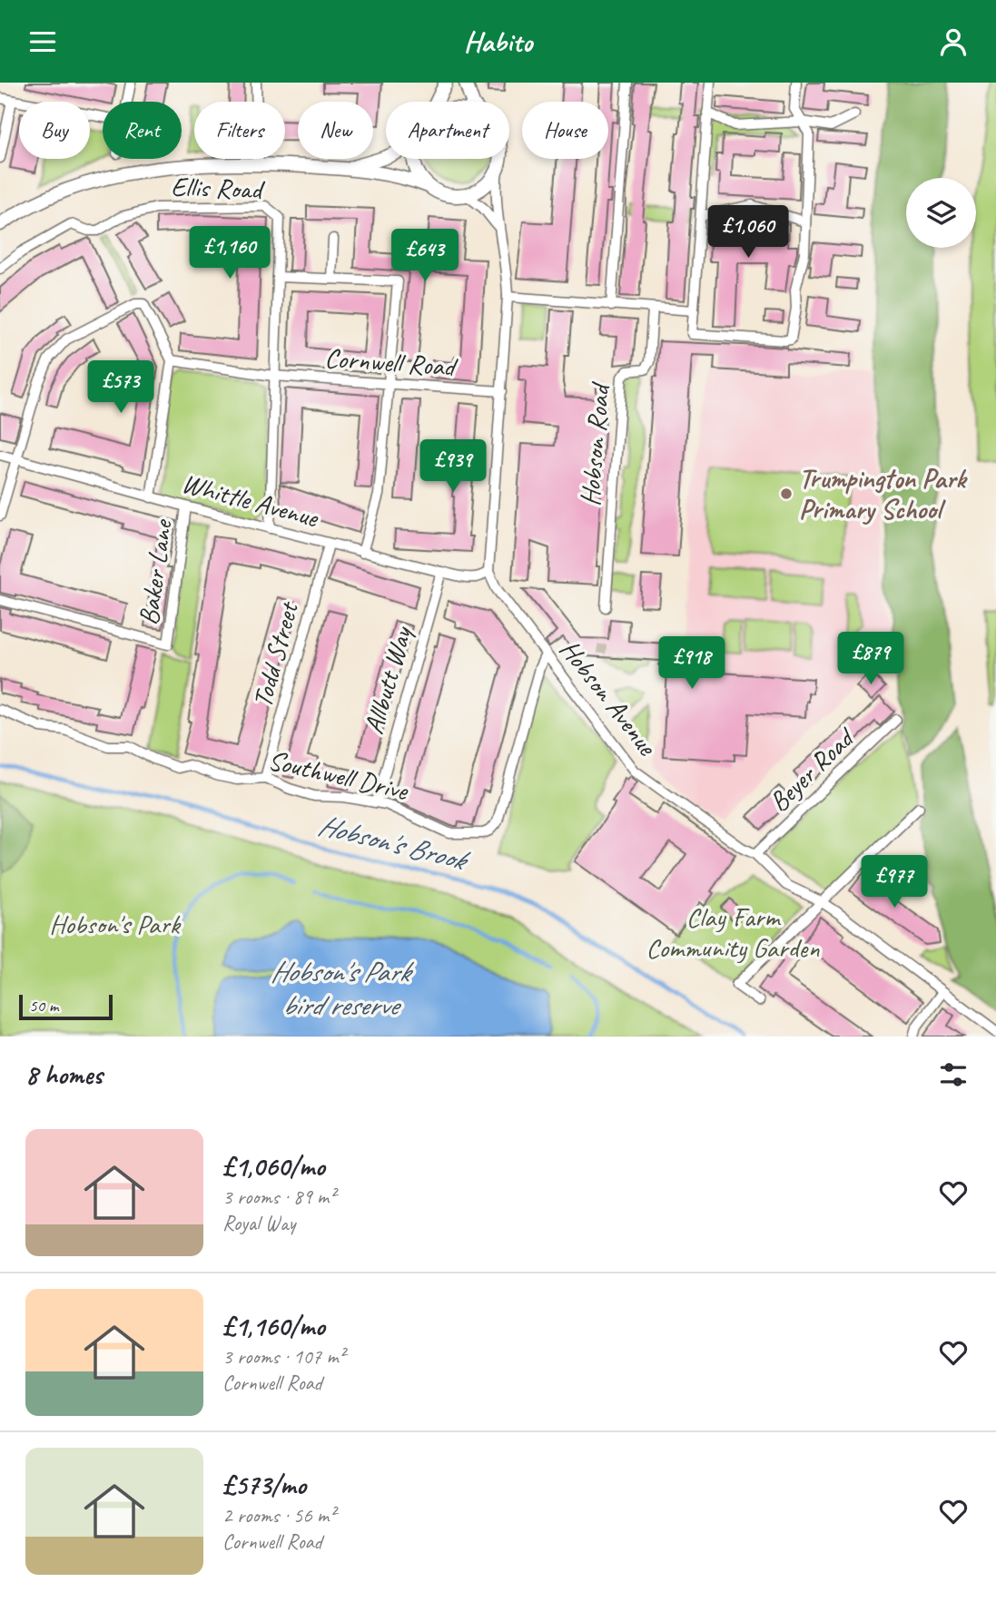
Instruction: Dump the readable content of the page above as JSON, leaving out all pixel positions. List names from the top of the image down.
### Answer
{
  "streets": {
    "street": [
      "Ellis Road",
      "Cornwell Road",
      "Hobson Road",
      "Whittle Avenue",
      "Baker Lane",
      "Todd Street",
      "Allbutt Way",
      "Hobson Avenue",
      "Beyer Road",
      "Southwell Drive"
    ]
  },
  "crossings": [
    ["Whittle Avenue", "Baker Lane"],
    ["Whittle Avenue", "Todd Street"],
    ["Whittle Avenue", "Allbutt Way"],
    ["Whittle Avenue", "Hobson Avenue"],
    ["Todd Street", "Southwell Drive"],
    ["Allbutt Way", "Southwell Drive"],
    ["Hobson Avenue", "Beyer Road"],
    ["Hobson Avenue", "Southwell Drive"]
  ],
  "water": ["Hobson's Brook", "Hobson's Park bird reserve"],
  "parks": ["Clay Farm Community Garden", "Hobson's Park"],
  "places": ["Trumpington Park Primary School"],
  "scale_bar": "50 m",
  "page": {
    "header": "Habito",
    "chip": [
      "Buy",
      "Rent",
      "Filters",
      "New",
      "Apartment",
      "House"
    ],
    "price": [
      "£1,060",
      "£1,160",
      "£643",
      "£573",
      "£939",
      "£879",
      "£918",
      "£977"
    ],
    "scale": "50 m",
    "heading": "8 homes",
    "list": [
      {
        "name": "£1,060/mo",
        "note": "3 rooms · 89 m² · Royal Way"
      },
      {
        "name": "£1,160/mo",
        "note": "3 rooms · 107 m² · Cornwell Road"
      },
      {
        "name": "£573/mo",
        "note": "2 rooms · 56 m² · Cornwell Road"
      }
    ]
  }
}
